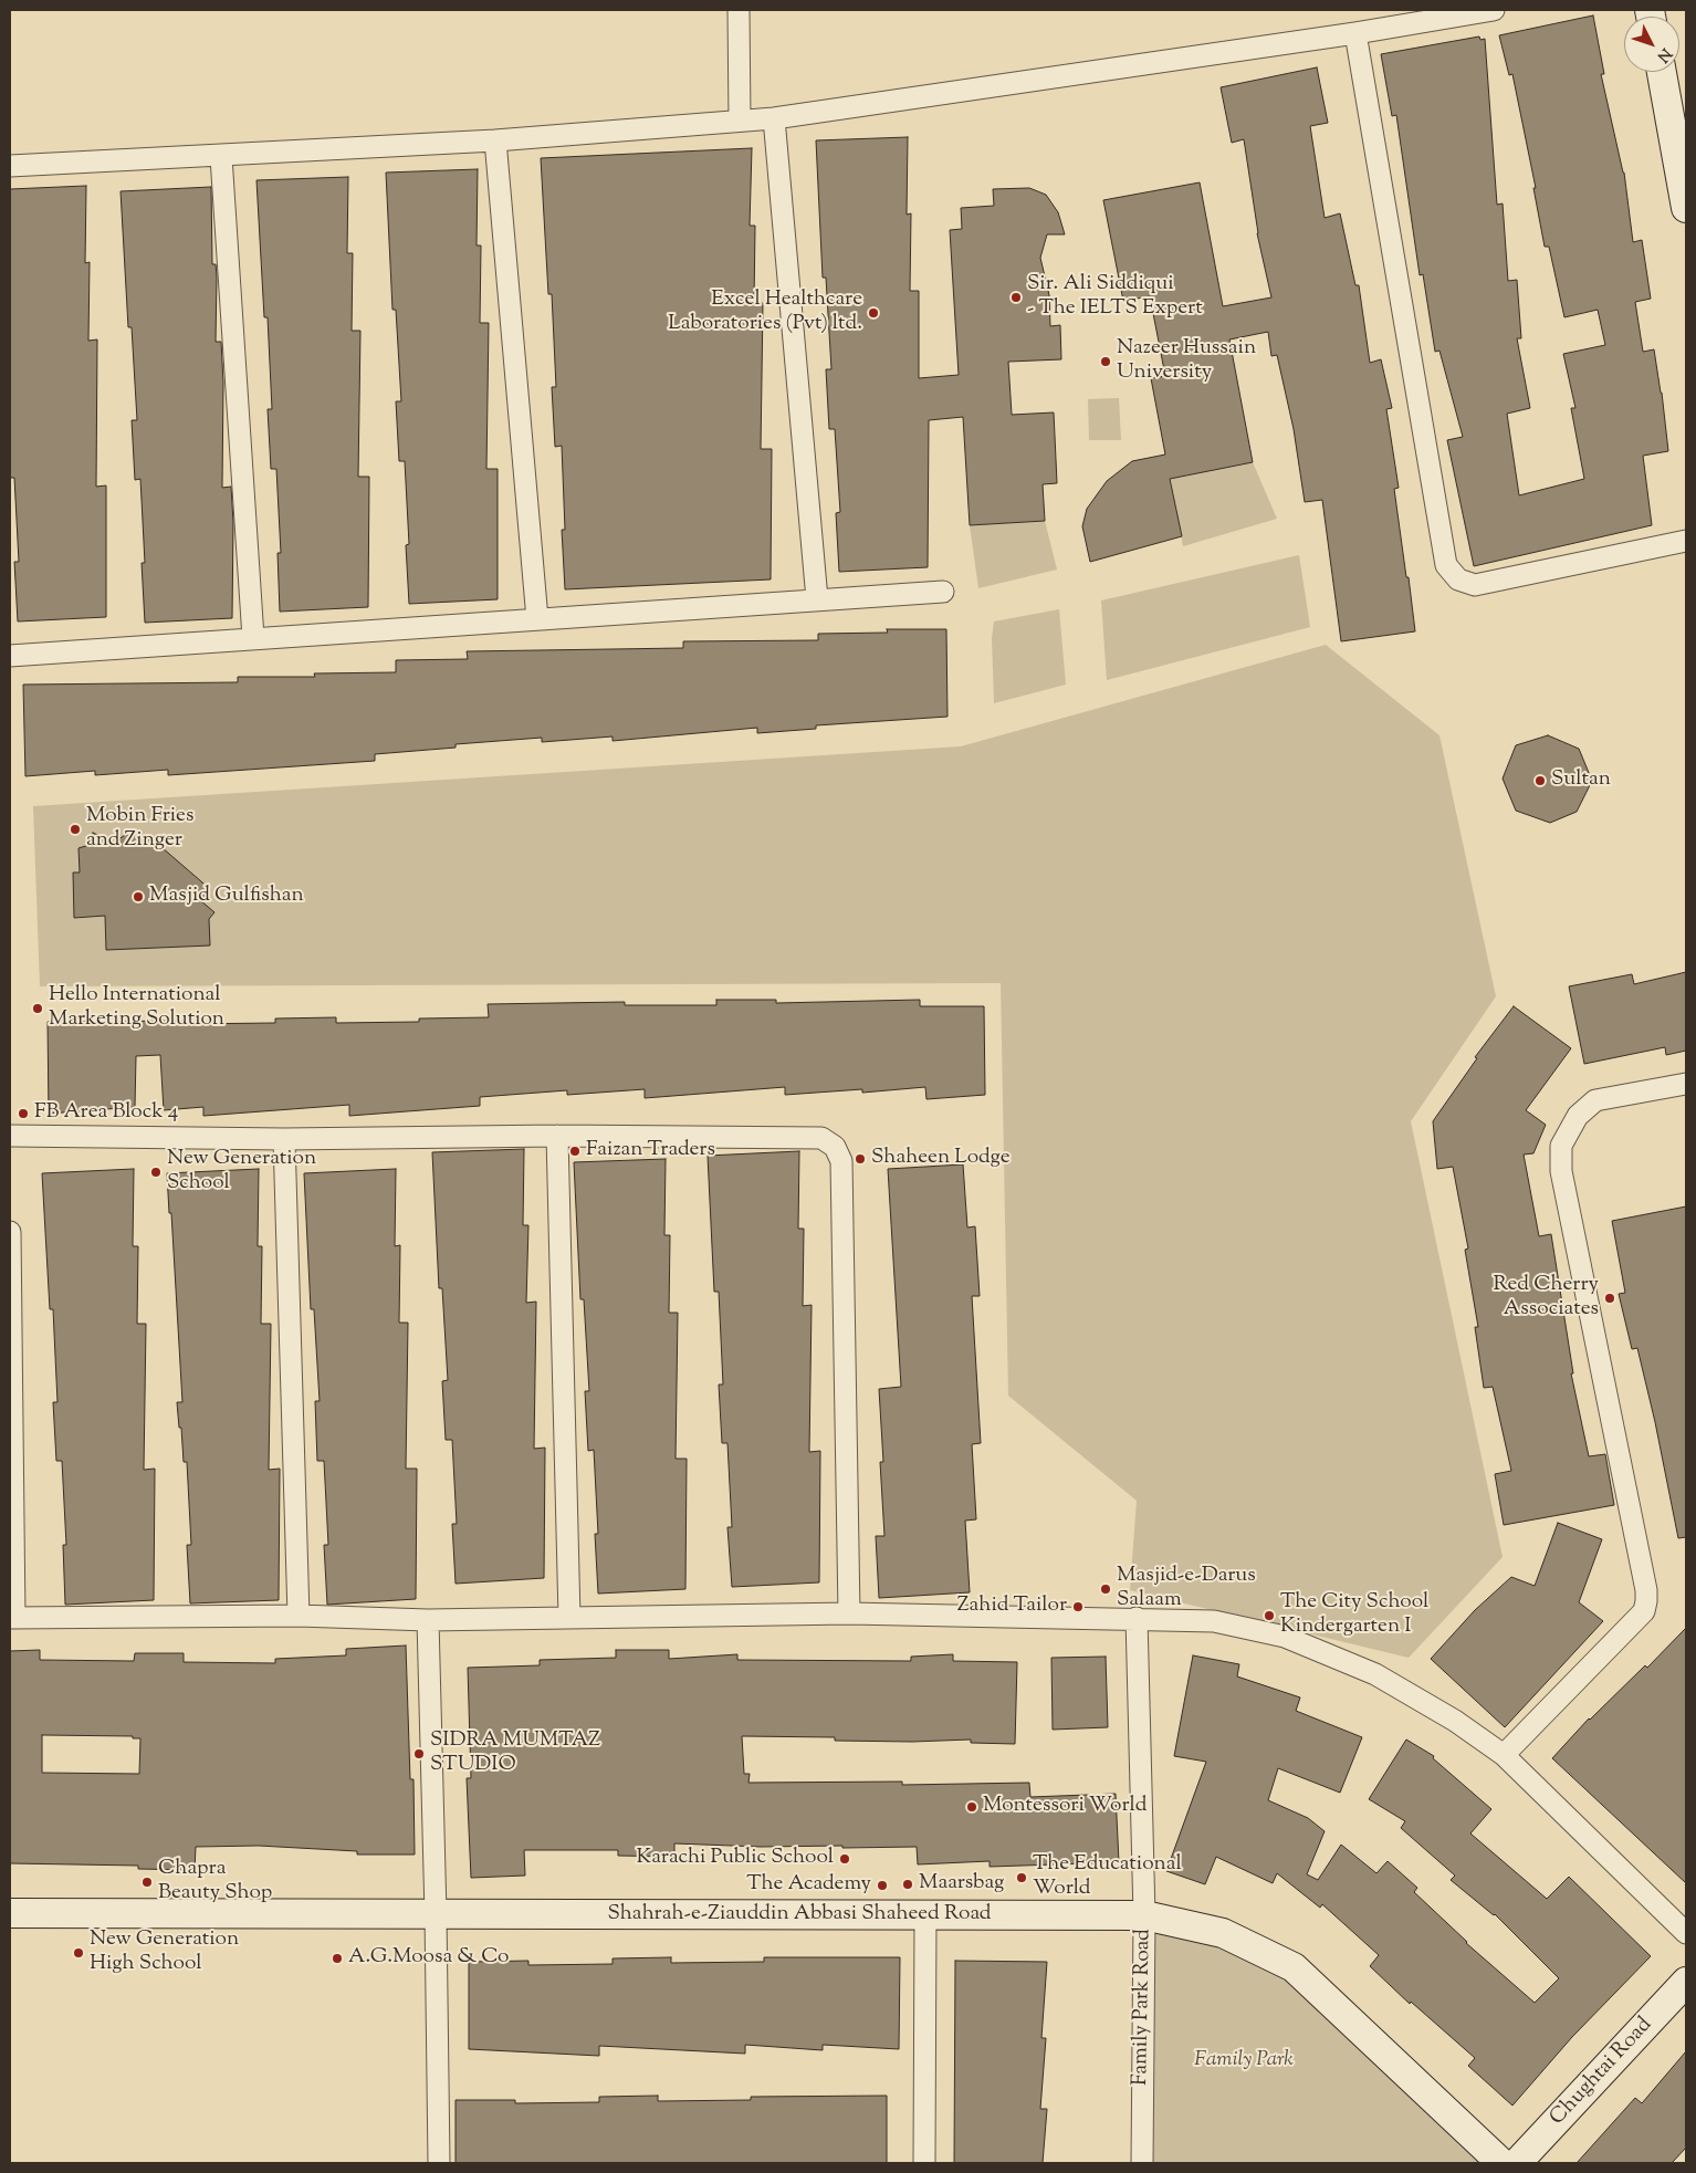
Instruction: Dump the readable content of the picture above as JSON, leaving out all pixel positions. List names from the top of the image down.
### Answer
{
  "streets": {
    "street": ["Shahrah-e-Ziauddin Abbasi Shaheed Road", "Family Park Road", "Chughtai Road"]
  },
  "crossings": [
    ["Shahrah-e-Ziauddin Abbasi Shaheed Road", "Family Park Road"]
  ],
  "parks": ["Family Park"],
  "places": [
    "Sir. Ali Siddiqui - The IELTS Expert",
    "Excel Healthcare Laboratories (Pvt) ltd.",
    "Nazeer Hussain University",
    "Sultan",
    "Mobin Fries and Zinger",
    "Masjid Gulfishan",
    "Hello International Marketing Solution",
    "FB Area Block 4",
    "Faizan Traders",
    "Shaheen Lodge",
    "New Generation School",
    "Red Cherry Associates",
    "Masjid-e-Darus Salaam",
    "Zahid Tailor",
    "The City School Kindergarten I",
    "SIDRA MUMTAZ STUDIO",
    "Montessori World",
    "Karachi Public School",
    "The Educational World",
    "Chapra Beauty Shop",
    "Maarsbag",
    "The Academy",
    "New Generation High School",
    "A.G.Moosa & Co"
  ],
  "north": "bottom right"
}
